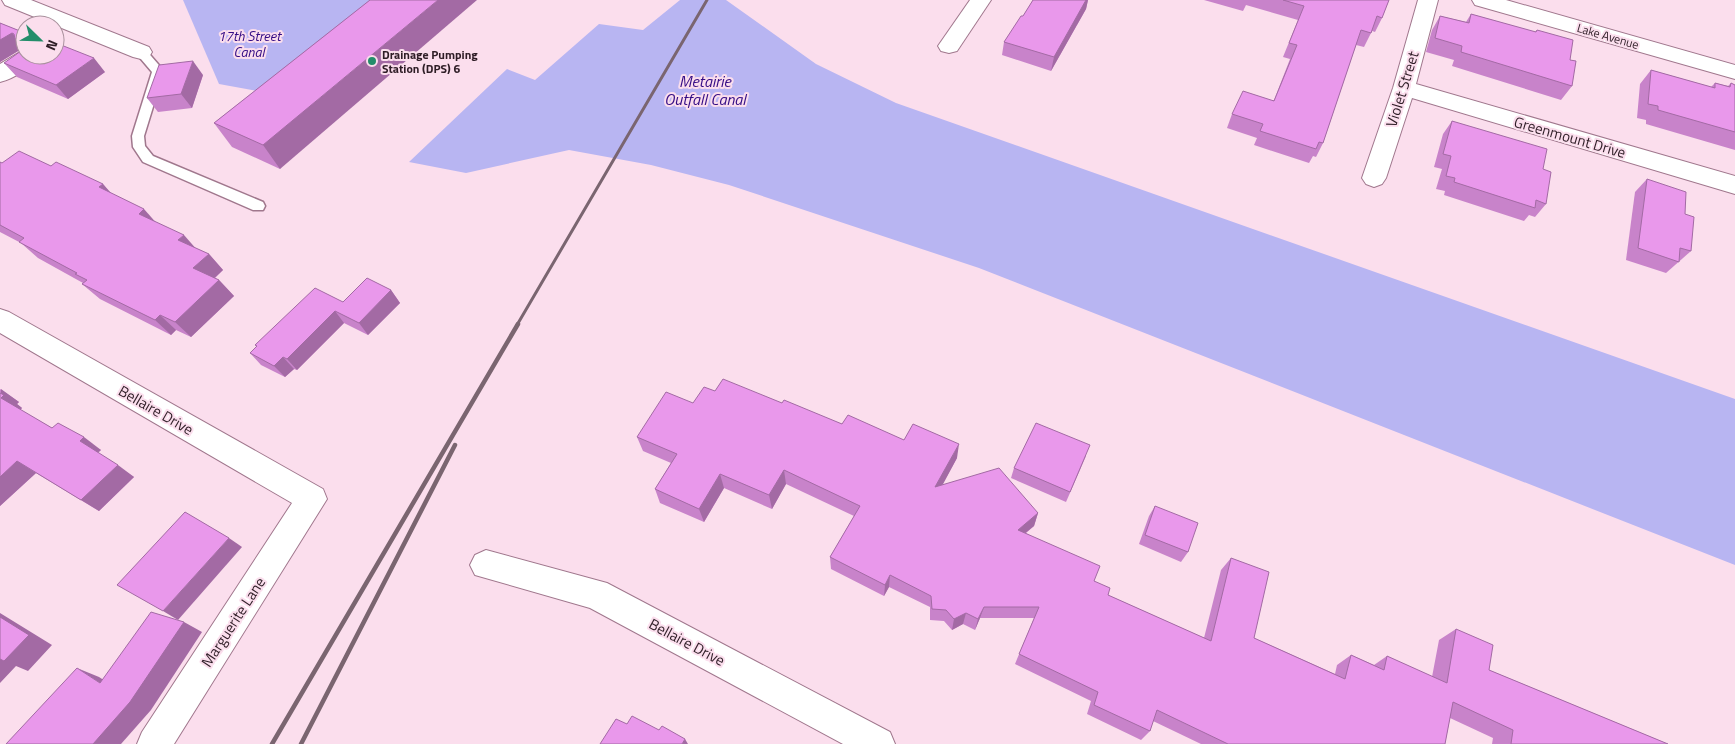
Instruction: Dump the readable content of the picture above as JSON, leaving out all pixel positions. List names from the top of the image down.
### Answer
{
  "streets": {
    "street": [
      "Lake Avenue",
      "Violet Street",
      "Greenmount Drive",
      "Bellaire Drive",
      "Marguerite Lane"
    ]
  },
  "crossings": [
    ["Violet Street", "Greenmount Drive"],
    ["Bellaire Drive", "Marguerite Lane"]
  ],
  "water": ["17th Street Canal", "Metairie Outfall Canal"],
  "places": ["Drainage Pumping Station (DPS) 6"],
  "north": "bottom right"
}
